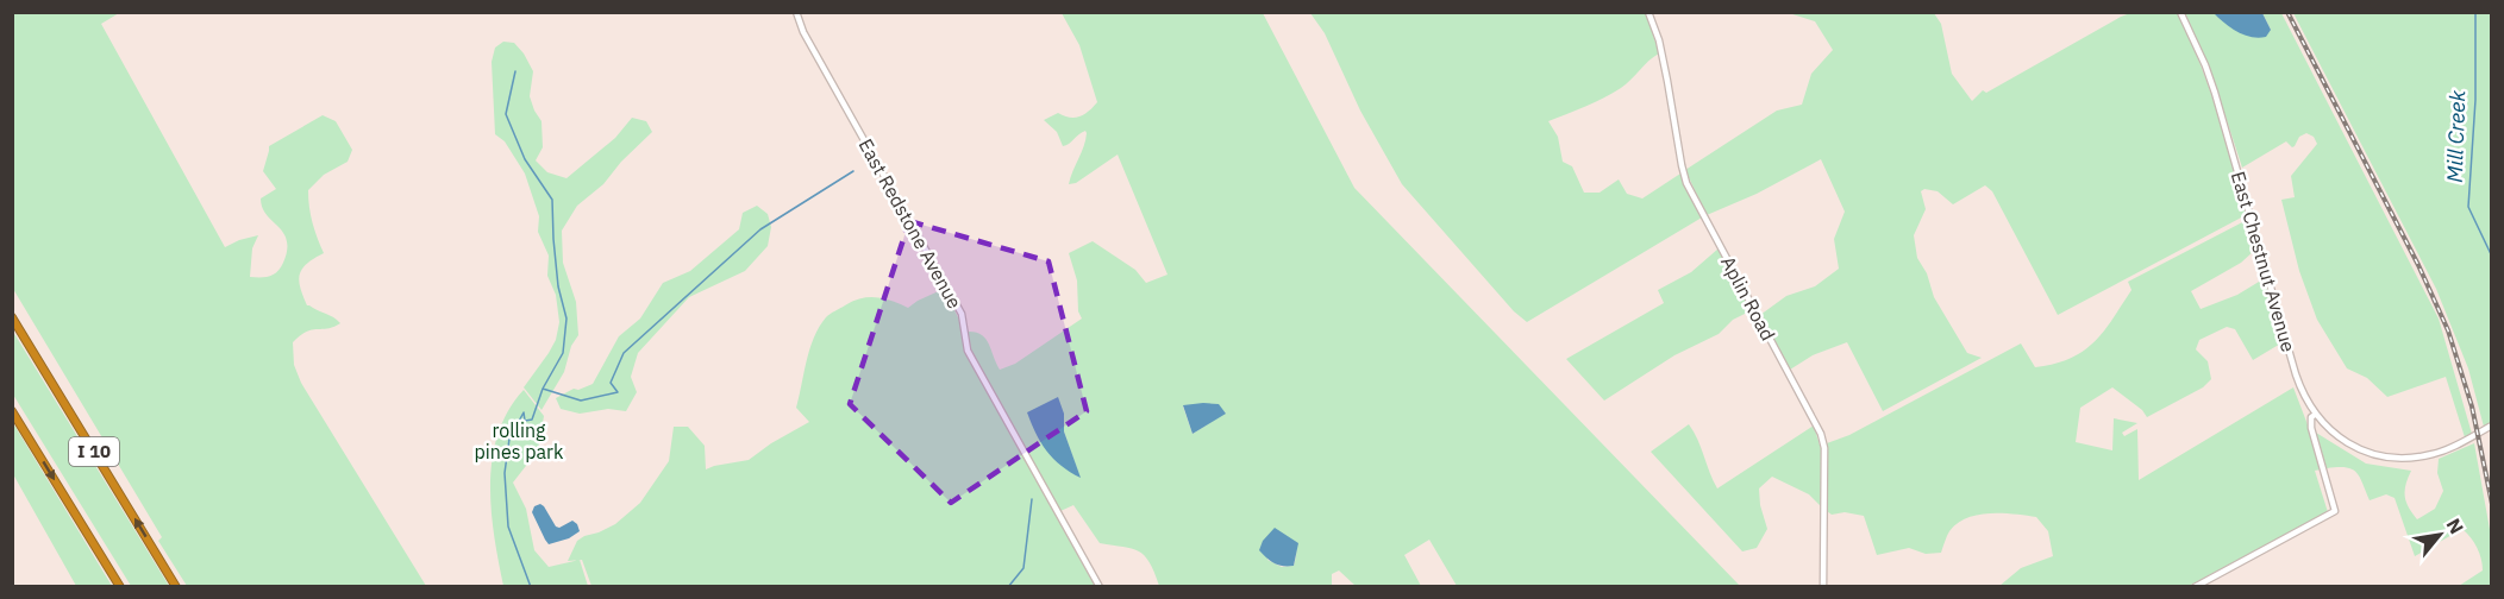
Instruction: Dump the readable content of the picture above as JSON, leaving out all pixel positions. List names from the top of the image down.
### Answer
{
  "streets": {
    "highway": ["I 10"],
    "street": ["East Redstone Avenue", "East Chestnut Avenue", "Aplin Road"]
  },
  "water": ["Mill Creek"],
  "parks": ["rolling pines park"],
  "north": "top right"
}
